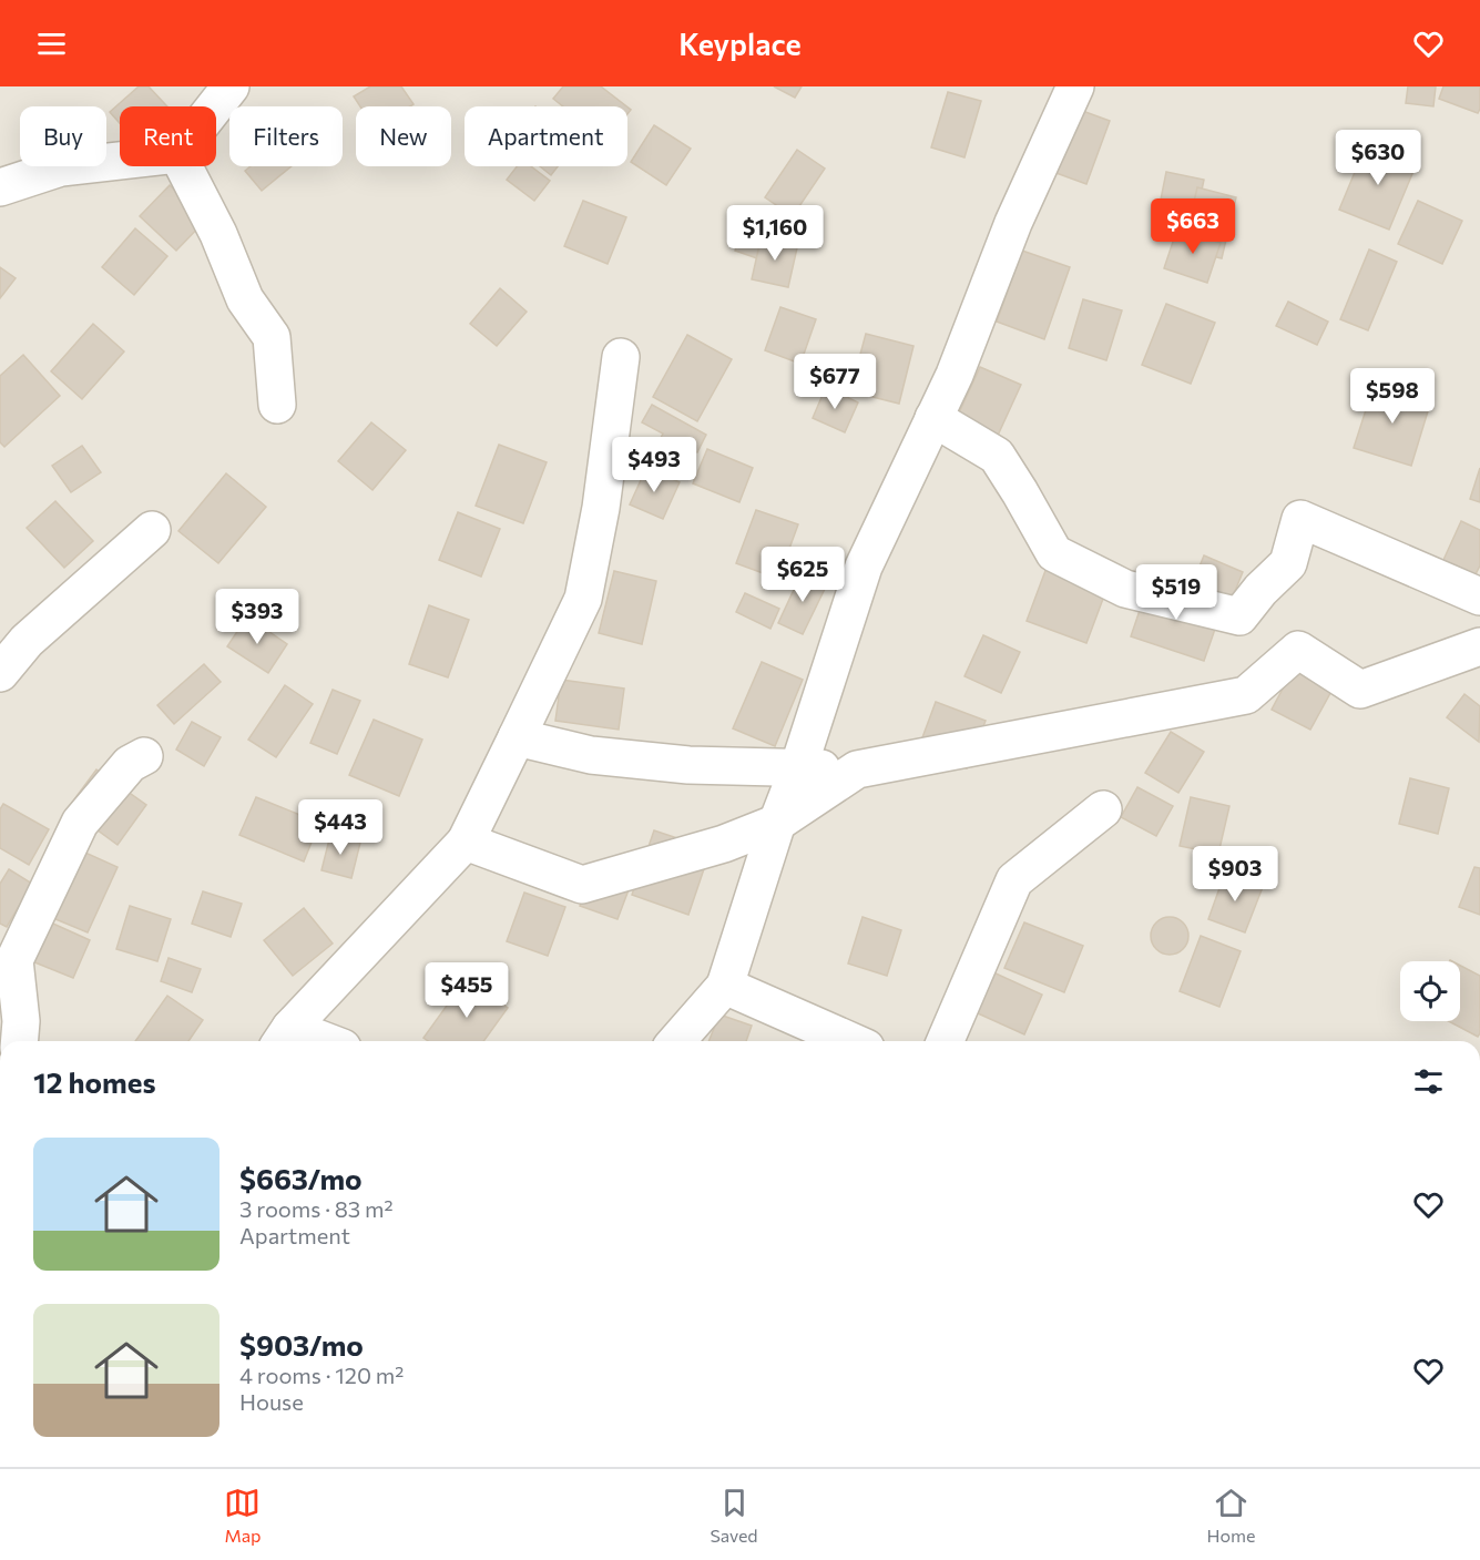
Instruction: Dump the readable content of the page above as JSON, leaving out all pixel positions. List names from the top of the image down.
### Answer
{
  "page": {
    "header": "Keyplace",
    "chip": [
      "Buy",
      "Rent",
      "Filters",
      "New",
      "Apartment"
    ],
    "price": [
      "$630",
      "$663",
      "$1,160",
      "$677",
      "$598",
      "$493",
      "$625",
      "$519",
      "$393",
      "$443",
      "$903",
      "$455"
    ],
    "heading": "12 homes",
    "list": [
      {
        "name": "$663/mo",
        "note": "3 rooms · 83 m² · Apartment"
      },
      {
        "name": "$903/mo",
        "note": "4 rooms · 120 m² · House"
      }
    ],
    "tabs": ["Map", "Saved", "Home"]
  }
}
